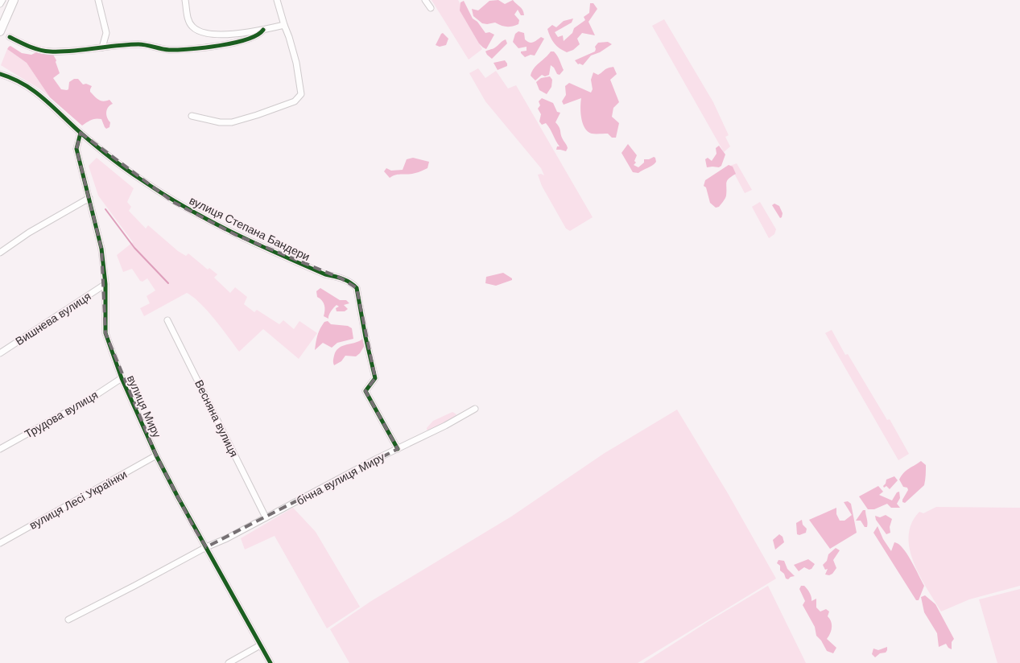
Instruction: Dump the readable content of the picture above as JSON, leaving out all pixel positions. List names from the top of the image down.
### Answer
{
  "streets": {
    "street": [
      "вулиця Степана Бандери",
      "Вишнева вулиця",
      "вулиця Миру",
      "Трудова вулиця",
      "Весняна вулиця",
      "бічна вулиця Миру",
      "вулиця Лесі Українки"
    ]
  },
  "crossings": [
    ["вулиця Степана Бандери", "вулиця Миру"],
    ["вулиця Степана Бандери", "бічна вулиця Миру"],
    ["Вишнева вулиця", "вулиця Миру"],
    ["вулиця Миру", "Трудова вулиця"],
    ["вулиця Миру", "бічна вулиця Миру"],
    ["вулиця Миру", "вулиця Лесі Українки"],
    ["Весняна вулиця", "бічна вулиця Миру"]
  ]
}
